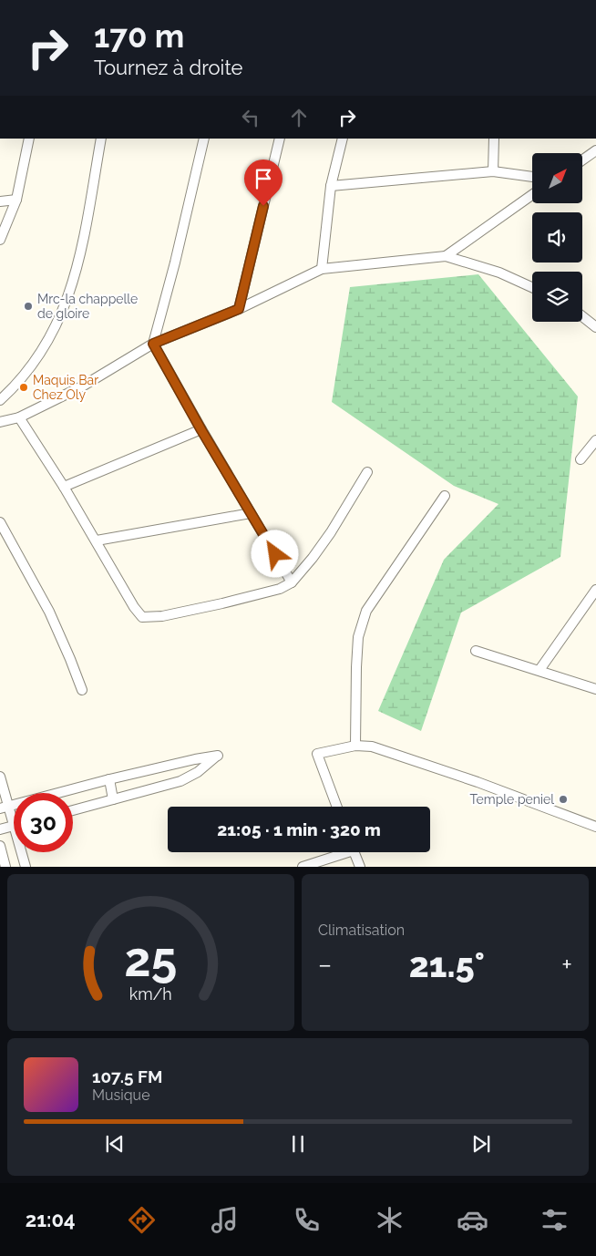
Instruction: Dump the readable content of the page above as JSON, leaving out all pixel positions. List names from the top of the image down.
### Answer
{
  "places": ["Mrc-la chappelle de gloire", "Maquis Bar Chez Oly", "Temple peniel"],
  "north": "top right",
  "page": {
    "turn": ["170 m", "Tournez à droite"],
    "limit": "30",
    "trip": "21:05 · 1 min · 320 m",
    "tile": "Climatisation",
    "heat": ["−", "21.5°", "+"],
    "song": ["107.5 FM", "Musique"],
    "tabs": "21:04",
    "gauge": ["25", "km/h"]
  }
}
